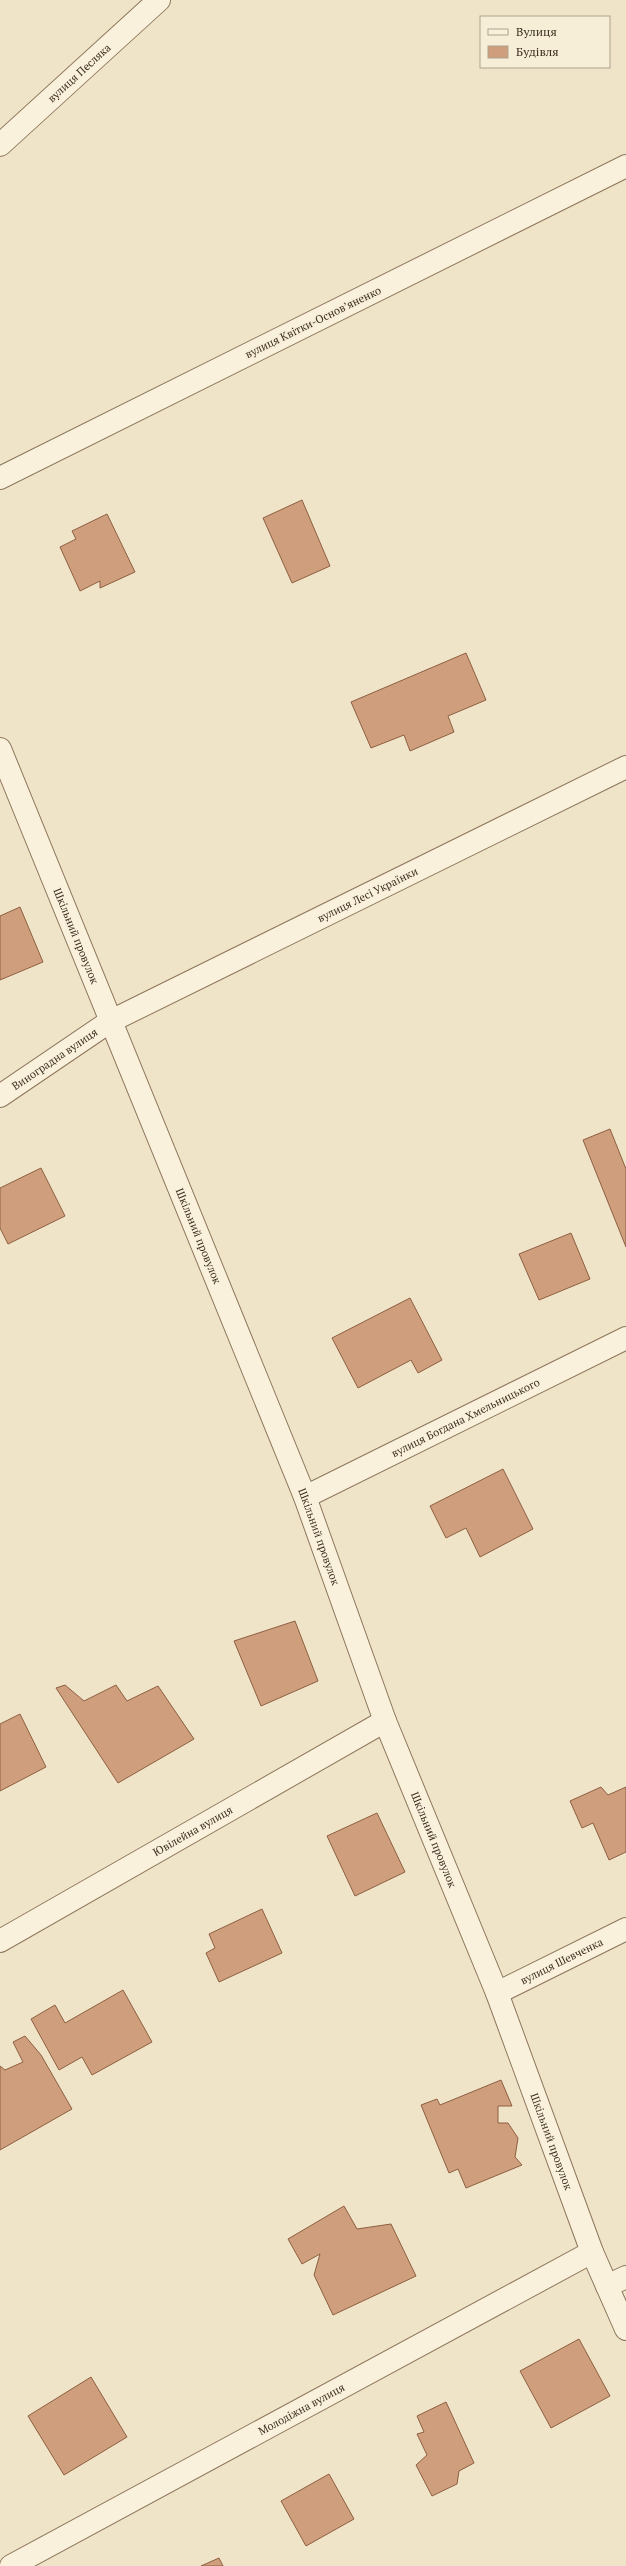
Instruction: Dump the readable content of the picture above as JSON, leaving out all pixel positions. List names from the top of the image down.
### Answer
{
  "streets": {
    "street": [
      "вулиця Песляка",
      "вулиця Квітки-Основʼяненко",
      "вулиця Лесі Українки",
      "Шкільний провулок",
      "Виноградна вулиця",
      "вулиця Богдана Хмельницького",
      "Ювілейна вулиця",
      "вулиця Шевченка",
      "Молодіжна вулиця"
    ]
  },
  "crossings": [
    ["вулиця Лесі Українки", "Шкільний провулок"],
    ["вулиця Лесі Українки", "Виноградна вулиця"],
    ["Шкільний провулок", "Виноградна вулиця"],
    ["Шкільний провулок", "вулиця Богдана Хмельницького"],
    ["Шкільний провулок", "Ювілейна вулиця"],
    ["Шкільний провулок", "вулиця Шевченка"],
    ["Шкільний провулок", "Молодіжна вулиця"]
  ],
  "legend": ["Вулиця", "Будівля"]
}
